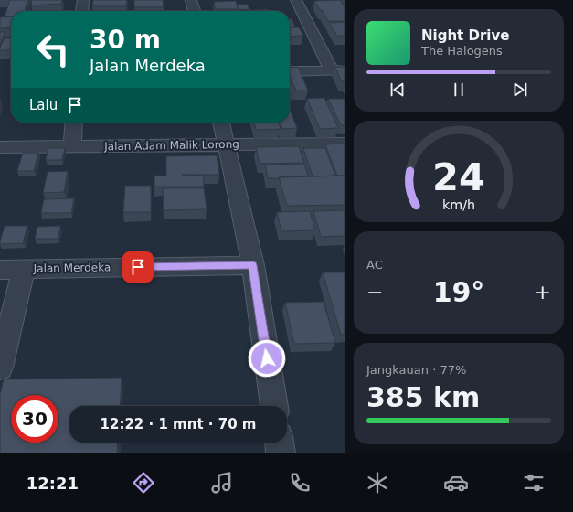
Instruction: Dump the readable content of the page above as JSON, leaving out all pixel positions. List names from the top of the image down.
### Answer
{
  "streets": {
    "street": ["Jalan Adam Malik Lorong", "Jalan Merdeka"]
  },
  "page": {
    "turn": ["30 m", "Jalan Merdeka"],
    "song": ["Night Drive", "The Halogens"],
    "then": "Lalu",
    "tile": [
      "AC",
      ["Jangkauan · 77%", "385 km"]
    ],
    "heat": ["−", "19°", "+"],
    "limit": "30",
    "trip": "12:22 · 1 mnt · 70 m",
    "tabs": "12:21",
    "gauge": ["24", "km/h"]
  }
}
